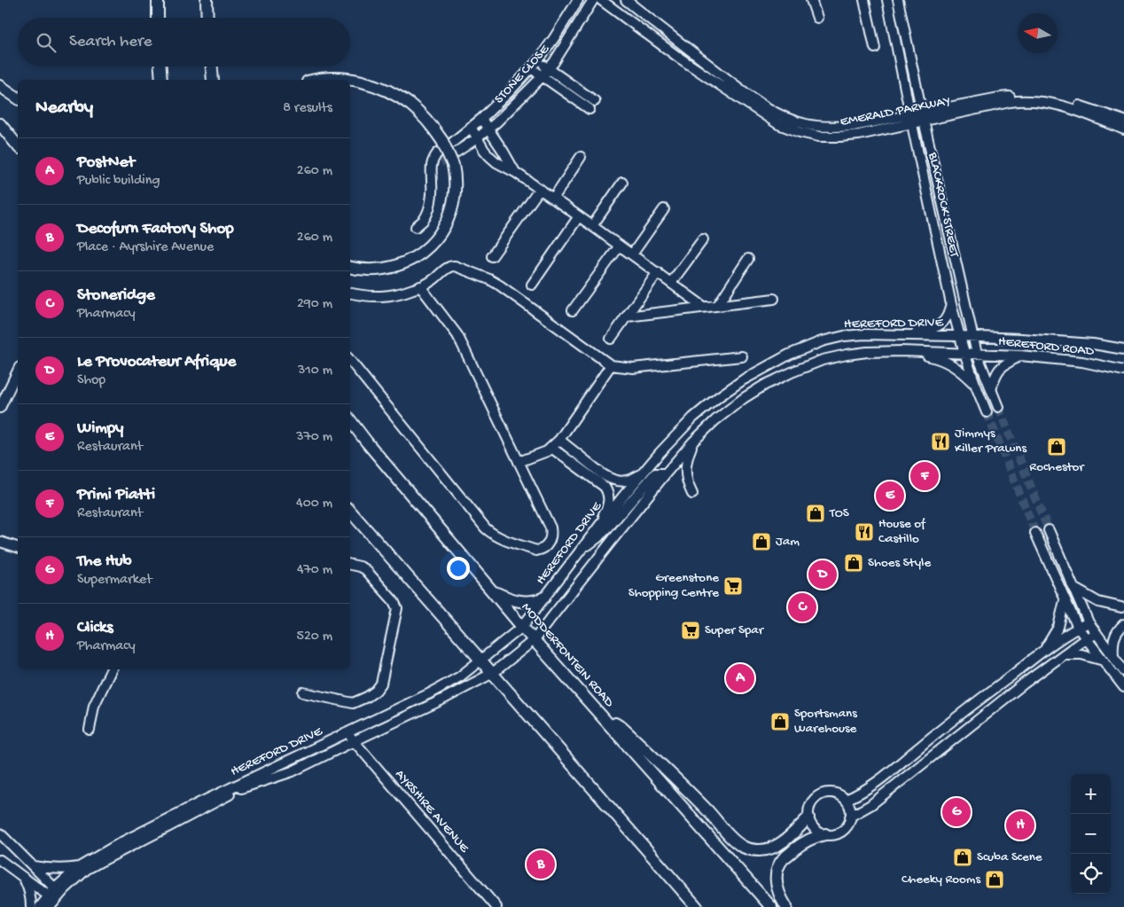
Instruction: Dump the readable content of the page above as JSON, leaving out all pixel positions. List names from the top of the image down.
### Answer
{
  "streets": {
    "main road": ["MODDERFONTEIN ROAD"],
    "street": [
      "STONE CLOSE",
      "EMERALD PARKWAY",
      "BLACKROCK STREET",
      "HEREFORD DRIVE",
      "HEREFORD ROAD",
      "AYRSHIRE AVENUE"
    ]
  },
  "crossings": [
    ["EMERALD PARKWAY", "BLACKROCK STREET"],
    ["BLACKROCK STREET", "HEREFORD DRIVE"],
    ["BLACKROCK STREET", "HEREFORD ROAD"],
    ["HEREFORD DRIVE", "HEREFORD ROAD"],
    ["HEREFORD DRIVE", "MODDERFONTEIN ROAD"],
    ["HEREFORD DRIVE", "AYRSHIRE AVENUE"]
  ],
  "places": {
    "restaurant": ["Jimmys Killer Prawns", "House of Castillo"],
    "shop": [
      "Rochestor",
      "TOS",
      "Jam",
      "Shoes Style",
      "Sportsmans Warehouse",
      "Scuba Scene",
      "Cheeky Rooms"
    ],
    "supermarket": ["Greenstone Shopping Centre", "Super Spar"]
  },
  "north": "left",
  "page": {
    "search": "Search here",
    "heading": ["Nearby", "8 results"],
    "list": [
      {
        "mark": "A",
        "name": "PostNet",
        "note": "Public building",
        "value": "260 m"
      },
      {
        "mark": "B",
        "name": "Decofurn Factory Shop",
        "note": "Place · Ayrshire Avenue",
        "value": "260 m"
      },
      {
        "mark": "C",
        "name": "Stoneridge",
        "note": "Pharmacy",
        "value": "290 m"
      },
      {
        "mark": "D",
        "name": "Le Provocateur Afrique",
        "note": "Shop",
        "value": "310 m"
      },
      {
        "mark": "E",
        "name": "Wimpy",
        "note": "Restaurant",
        "value": "370 m"
      },
      {
        "mark": "F",
        "name": "Primi Piatti",
        "note": "Restaurant",
        "value": "400 m"
      },
      {
        "mark": "G",
        "name": "The Hub",
        "note": "Supermarket",
        "value": "470 m"
      },
      {
        "mark": "H",
        "name": "Clicks",
        "note": "Pharmacy",
        "value": "520 m"
      }
    ],
    "pins": [
      "F",
      "E",
      "D",
      "C",
      "A",
      "G",
      "H",
      "B"
    ],
    "map_buttons": ["+", "−"]
  }
}
